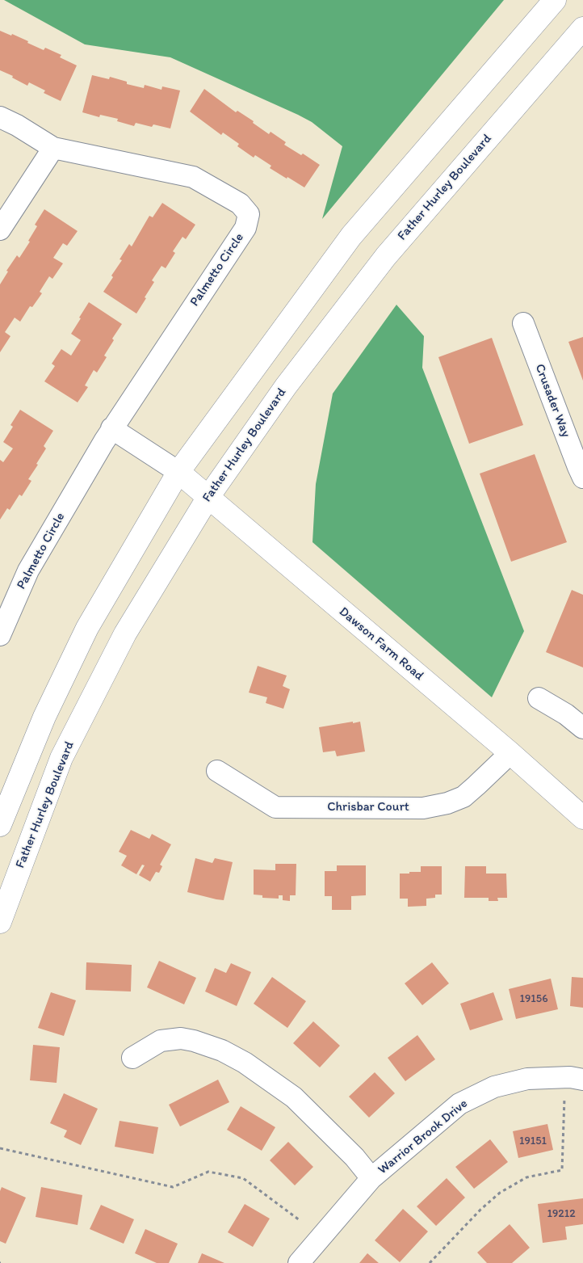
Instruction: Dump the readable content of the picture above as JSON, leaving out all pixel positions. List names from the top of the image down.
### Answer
{
  "streets": {
    "main road": ["Father Hurley Boulevard", "Dawson Farm Road"],
    "street": [
      "Palmetto Circle",
      "Crusader Way",
      "Chrisbar Court",
      "Warrior Brook Drive"
    ]
  },
  "crossings": [
    ["Father Hurley Boulevard", "Dawson Farm Road"],
    ["Dawson Farm Road", "Chrisbar Court"]
  ],
  "house_numbers": ["19156", "19151", "19212"]
}
